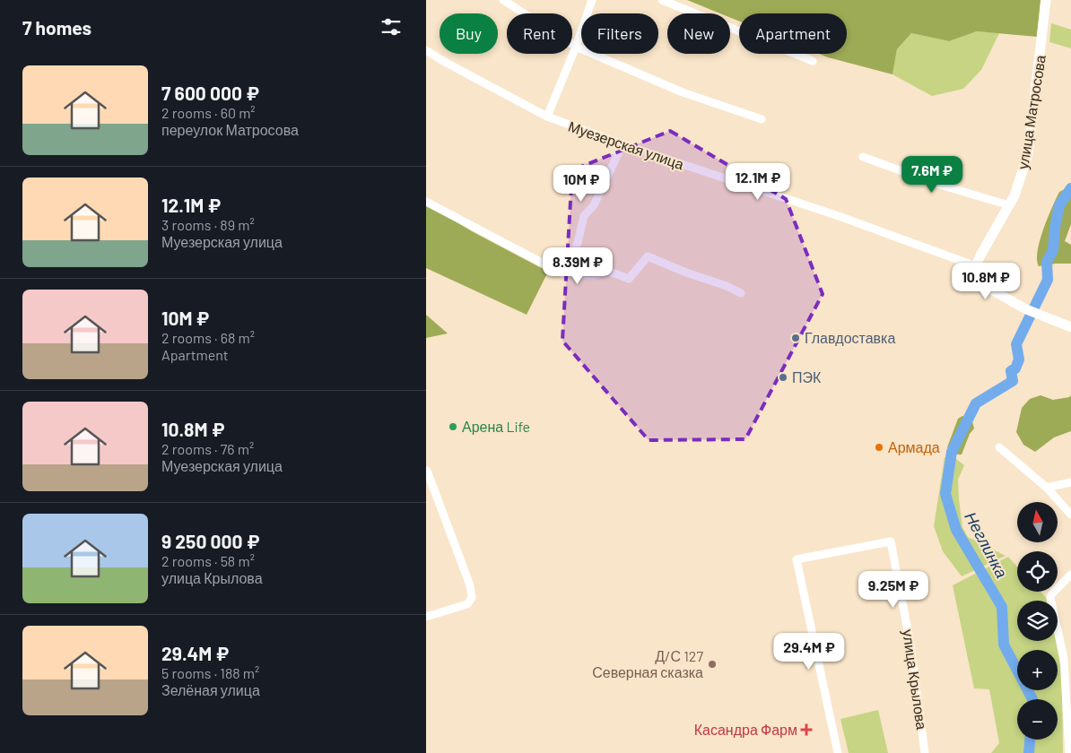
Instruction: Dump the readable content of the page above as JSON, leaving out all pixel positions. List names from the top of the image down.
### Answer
{
  "streets": {
    "main road": ["улица Матросова"],
    "street": ["Муезерская улица", "улица Крылова"]
  },
  "crossings": [
    ["улица Матросова", "Муезерская улица"]
  ],
  "water": ["Неглинка"],
  "places": {
    "other": [
      "Главдоставка",
      "ПЭК",
      "Арена Life",
      "Армада",
      "Д/С 127 Северная сказка"
    ],
    "health": ["Касандра Фарм"]
  },
  "north": "top",
  "page": {
    "heading": "7 homes",
    "chip": [
      "Buy",
      "Rent",
      "Filters",
      "New",
      "Apartment"
    ],
    "list": [
      {
        "name": "7 600 000 ₽",
        "note": "2 rooms · 60 m² · переулок Матросова"
      },
      {
        "name": "12.1M ₽",
        "note": "3 rooms · 89 m² · Муезерская улица"
      },
      {
        "name": "10M ₽",
        "note": "2 rooms · 68 m² · Apartment"
      },
      {
        "name": "10.8M ₽",
        "note": "2 rooms · 76 m² · Муезерская улица"
      },
      {
        "name": "9 250 000 ₽",
        "note": "2 rooms · 58 m² · улица Крылова"
      },
      {
        "name": "29.4M ₽",
        "note": "5 rooms · 188 m² · Зелёная улица"
      }
    ],
    "price": [
      "7.6M ₽",
      "12.1M ₽",
      "10M ₽",
      "8.39M ₽",
      "10.8M ₽",
      "9.25M ₽",
      "29.4M ₽"
    ],
    "map_buttons": ["+", "−"]
  }
}
